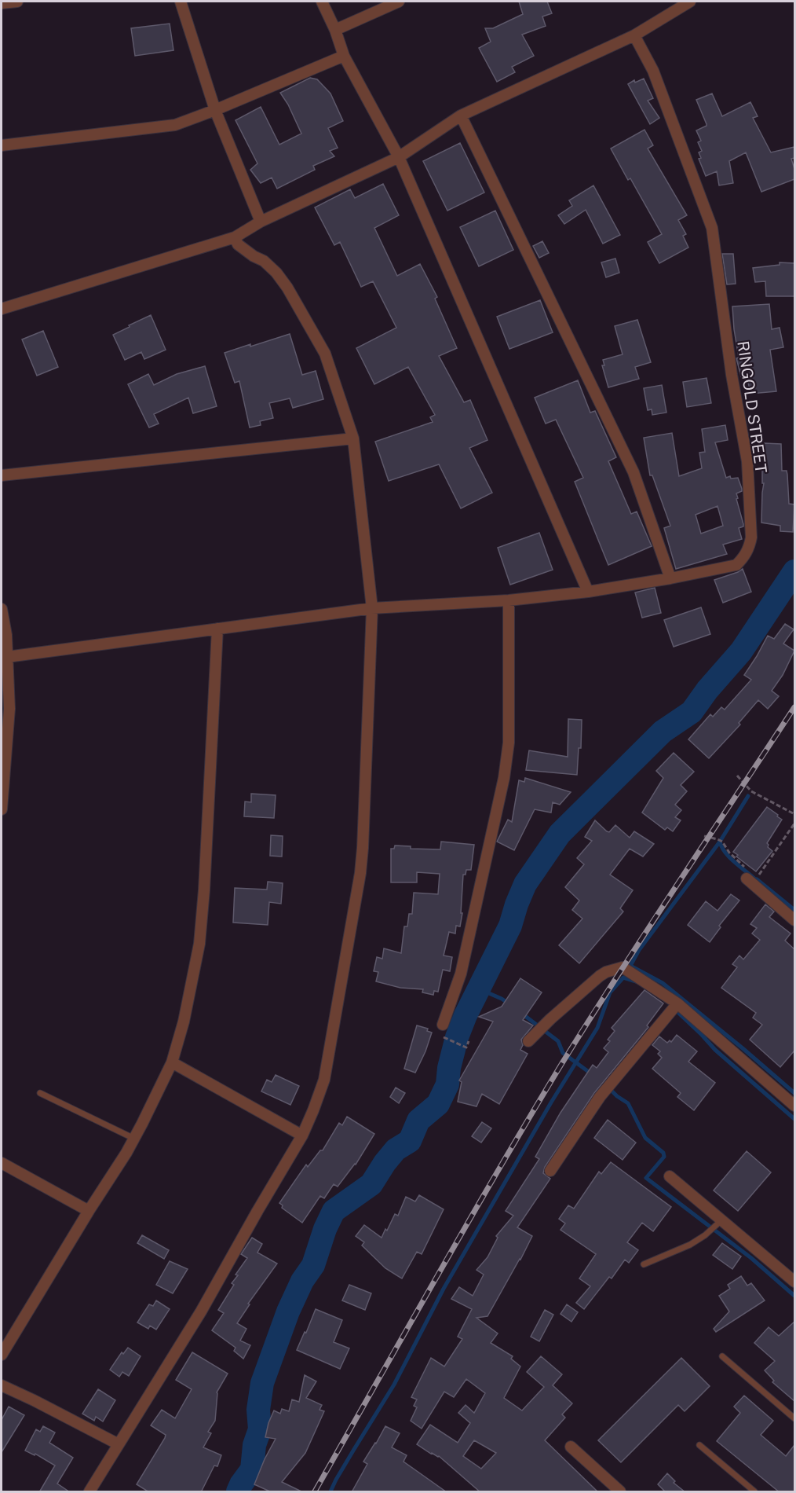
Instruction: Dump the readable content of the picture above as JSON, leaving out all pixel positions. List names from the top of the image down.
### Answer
{
  "streets": {
    "street": ["RINGOLD STREET"]
  }
}
